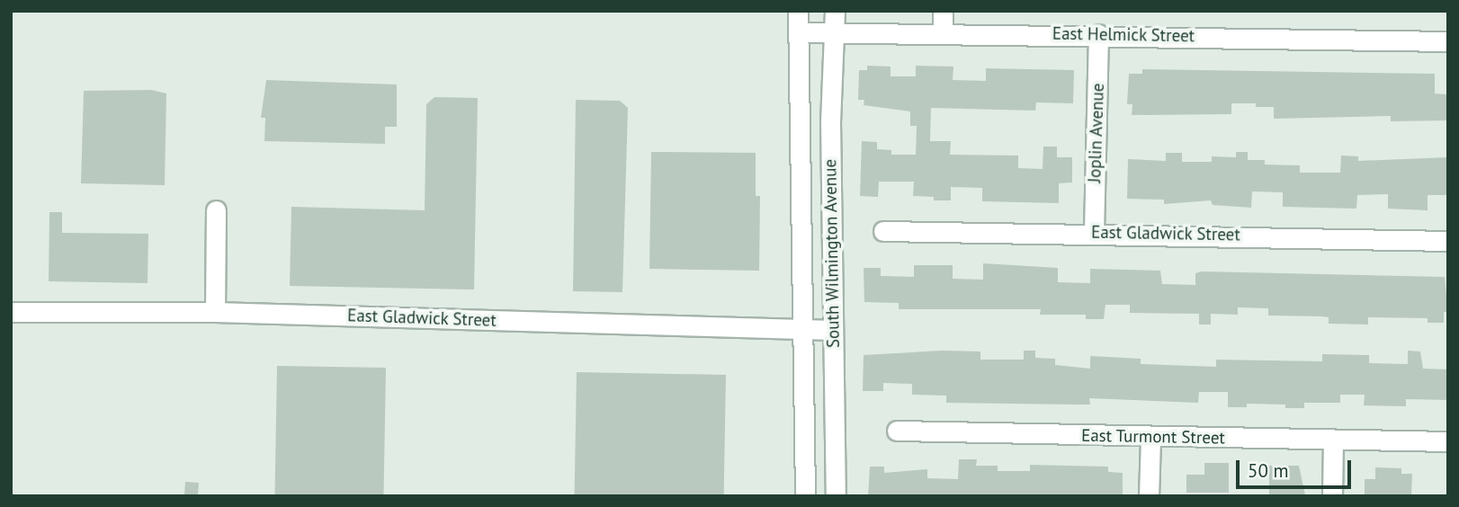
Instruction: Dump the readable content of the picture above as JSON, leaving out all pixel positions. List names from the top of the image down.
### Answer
{
  "streets": {
    "street": [
      "East Helmick Street",
      "Joplin Avenue",
      "East Gladwick Street",
      "South Wilmington Avenue",
      "East Turmont Street"
    ]
  },
  "crossings": [
    ["East Helmick Street", "Joplin Avenue"],
    ["East Helmick Street", "South Wilmington Avenue"],
    ["Joplin Avenue", "East Gladwick Street"],
    ["East Gladwick Street", "South Wilmington Avenue"]
  ],
  "scale_bar": "50 m"
}
